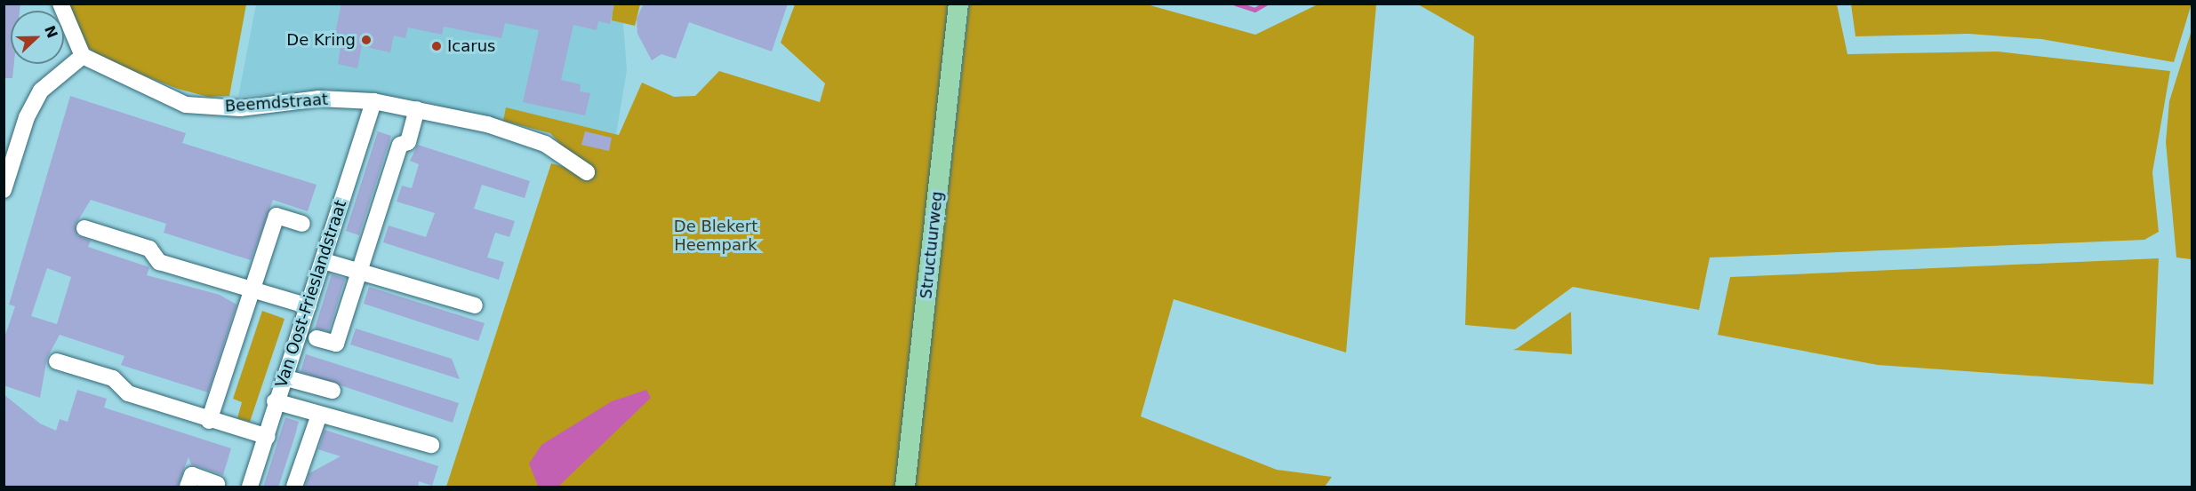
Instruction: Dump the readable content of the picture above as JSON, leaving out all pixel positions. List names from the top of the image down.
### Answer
{
  "streets": {
    "main road": ["Structuurweg"],
    "street": ["Beemdstraat", "Van Oost-Frieslandstraat"]
  },
  "crossings": [
    ["Beemdstraat", "Van Oost-Frieslandstraat"]
  ],
  "parks": ["De Blekert Heempark"],
  "places": ["De Kring", "Icarus"],
  "north": "right"
}
